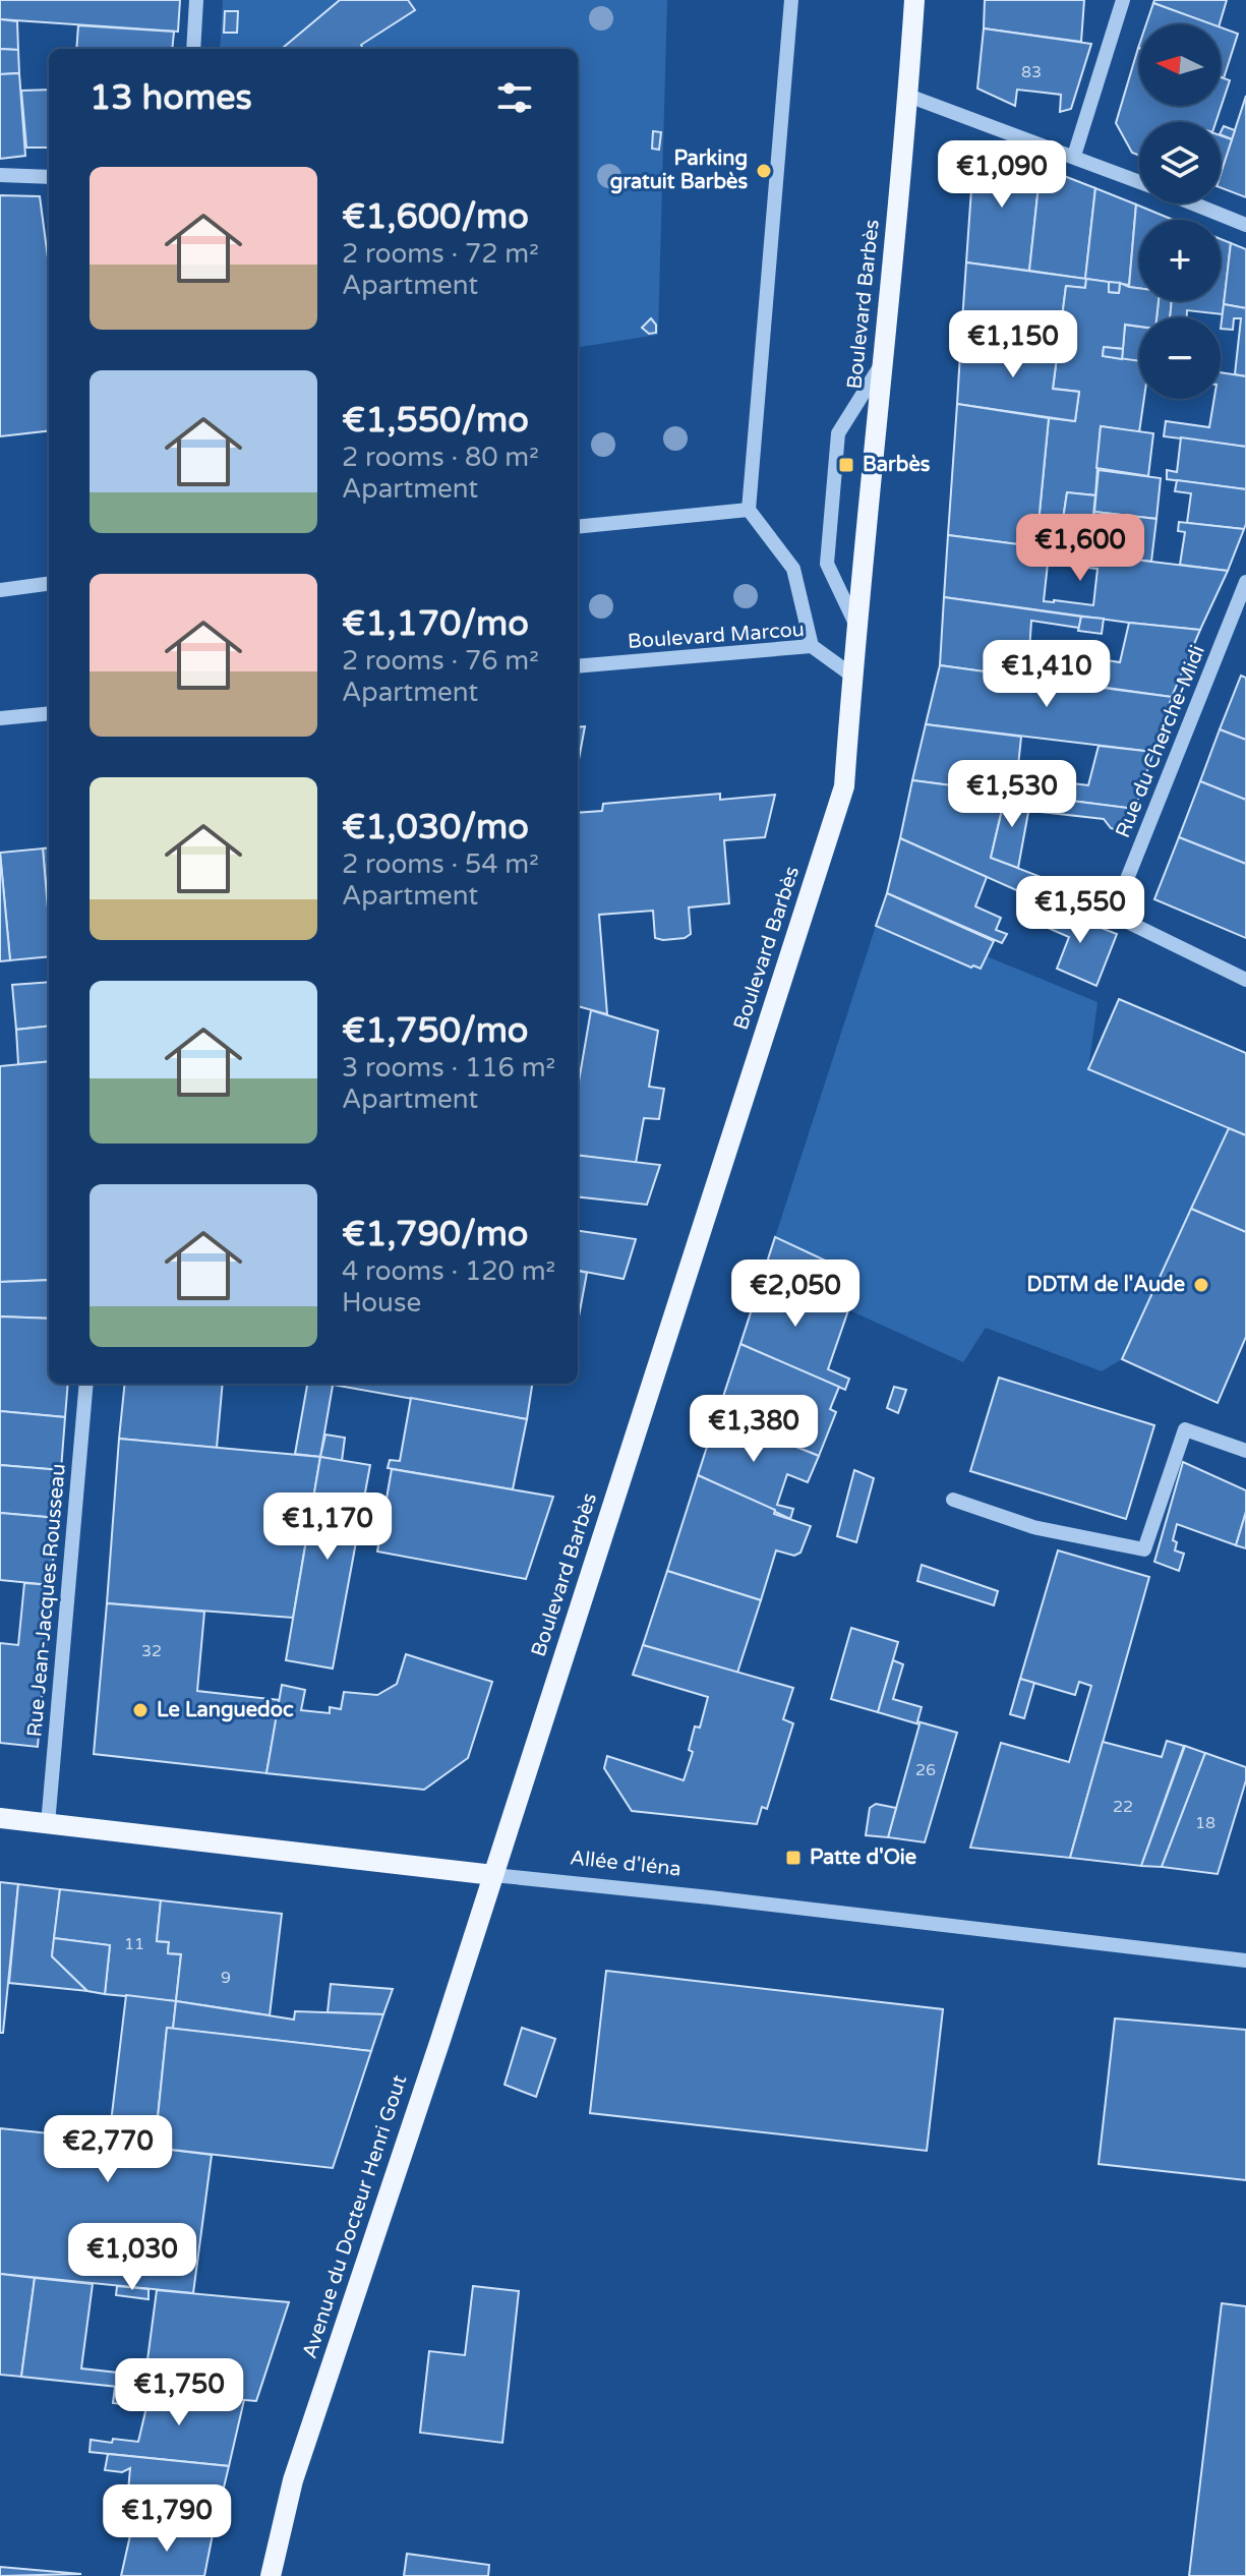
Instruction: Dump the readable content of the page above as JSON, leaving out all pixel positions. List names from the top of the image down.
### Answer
{
  "streets": {
    "main road": ["Boulevard Barbès", "Allée d'Iéna", "Avenue du Docteur Henri Gout"],
    "street": ["Boulevard Marcou", "Rue du Cherche-Midi", "Rue Jean-Jacques Rousseau"]
  },
  "crossings": [
    ["Boulevard Barbès", "Boulevard Marcou"],
    ["Boulevard Barbès", "Allée d'Iéna"],
    ["Boulevard Barbès", "Avenue du Docteur Henri Gout"],
    ["Rue Jean-Jacques Rousseau", "Allée d'Iéna"],
    ["Allée d'Iéna", "Avenue du Docteur Henri Gout"]
  ],
  "places": {
    "other": ["Parking gratuit Barbès", "DDTM de l'Aude", "Le Languedoc"],
    "transit": ["Barbès", "Patte d'Oie"]
  },
  "house_numbers": [
    "83",
    "32",
    "26",
    "22",
    "18",
    "11",
    "9"
  ],
  "north": "left",
  "page": {
    "map_buttons": ["+", "−"],
    "heading": "13 homes",
    "price": [
      "€1,090",
      "€1,150",
      "€1,600",
      "€1,410",
      "€1,530",
      "€1,550",
      "€2,050",
      "€1,380",
      "€1,170",
      "€2,770",
      "€1,030",
      "€1,750",
      "€1,790"
    ],
    "list": [
      {
        "name": "€1,600/mo",
        "note": "2 rooms · 72 m² · Apartment"
      },
      {
        "name": "€1,550/mo",
        "note": "2 rooms · 80 m² · Apartment"
      },
      {
        "name": "€1,170/mo",
        "note": "2 rooms · 76 m² · Apartment"
      },
      {
        "name": "€1,030/mo",
        "note": "2 rooms · 54 m² · Apartment"
      },
      {
        "name": "€1,750/mo",
        "note": "3 rooms · 116 m² · Apartment"
      },
      {
        "name": "€1,790/mo",
        "note": "4 rooms · 120 m² · House"
      }
    ]
  }
}
